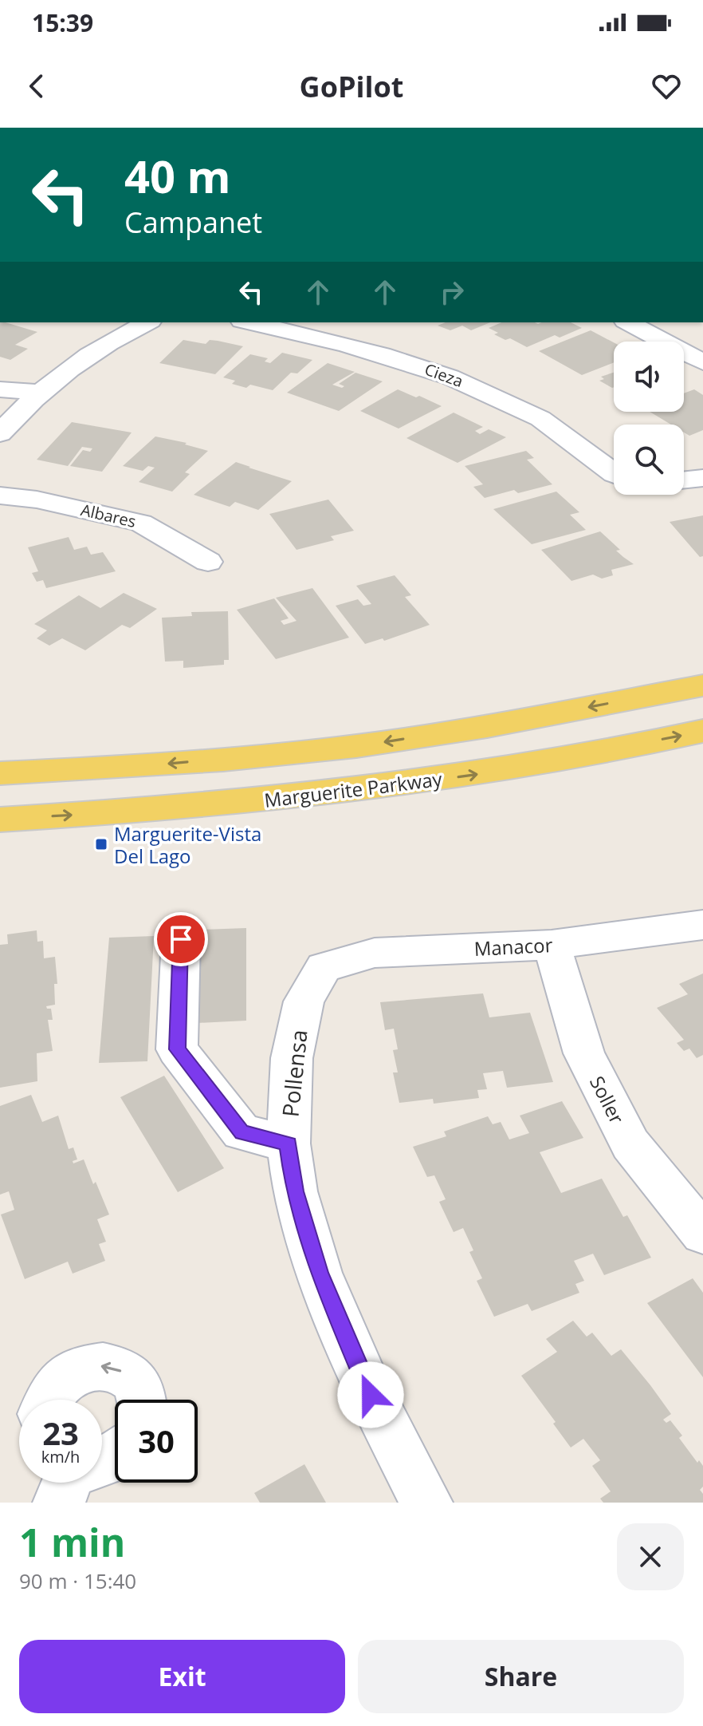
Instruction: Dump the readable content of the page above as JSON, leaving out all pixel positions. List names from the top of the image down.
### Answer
{
  "streets": {
    "main road": ["Marguerite Parkway"],
    "street": [
      "Cieza",
      "Albares",
      "Manacor",
      "Pollensa",
      "Soller"
    ]
  },
  "crossings": [
    ["Manacor", "Pollensa"],
    ["Manacor", "Soller"]
  ],
  "places": {
    "transit": ["Marguerite-Vista Del Lago"]
  },
  "page": {
    "status": "15:39",
    "header": "GoPilot",
    "turn": ["40 m", "Campanet"],
    "speed": "23 km/h",
    "limit": "30",
    "heading": ["1 min", "90 m · 15:40"],
    "buttons": ["Exit", "Share"]
  }
}
